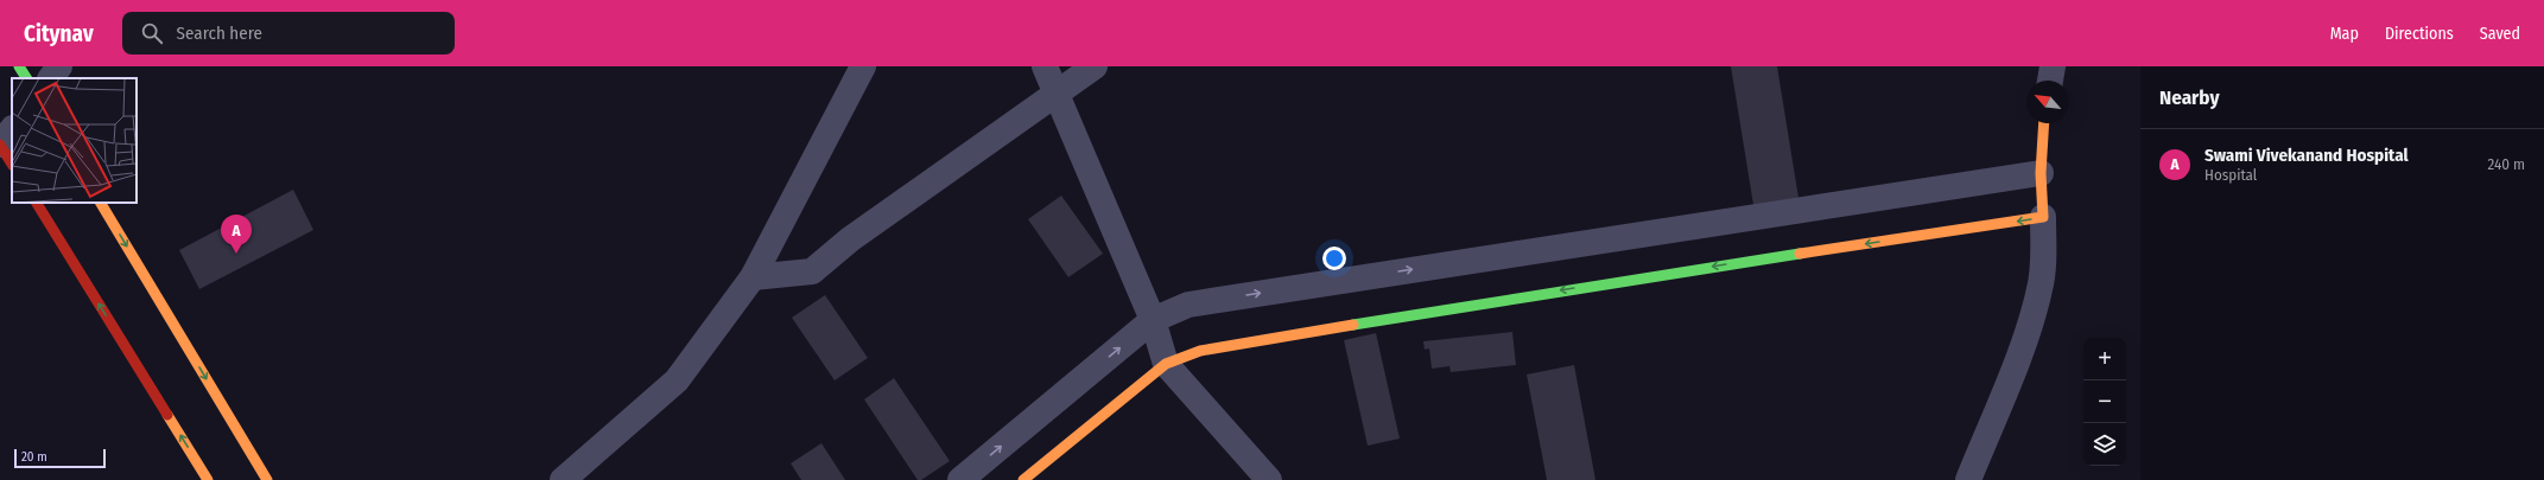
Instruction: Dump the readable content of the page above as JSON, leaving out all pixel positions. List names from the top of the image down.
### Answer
{
  "scale_bar": "20 m",
  "north": "top left",
  "page": {
    "header": "Citynav",
    "search": "Search here",
    "nav": ["Map", "Directions", "Saved"],
    "heading": "Nearby",
    "list": [
      {
        "mark": "A",
        "name": "Swami Vivekanand Hospital",
        "note": "Hospital",
        "value": "240 m"
      }
    ],
    "pins": "A",
    "map_buttons": ["+", "−"],
    "scale": "20 m"
  }
}
